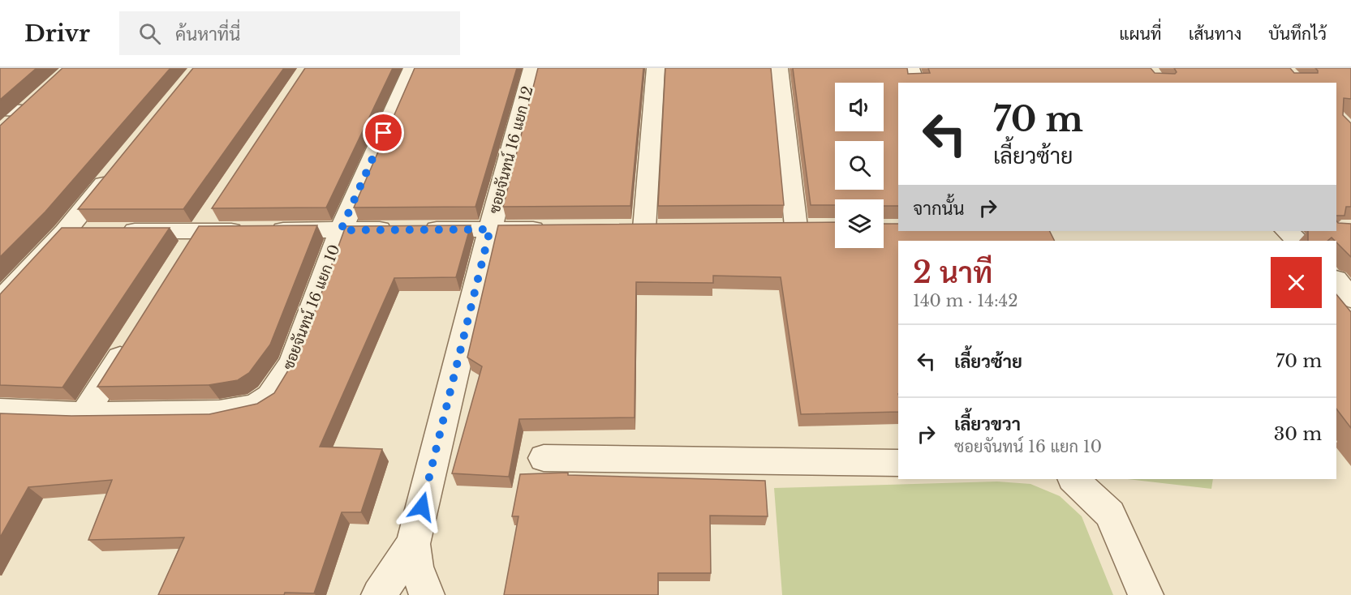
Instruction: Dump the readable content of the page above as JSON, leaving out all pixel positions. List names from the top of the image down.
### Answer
{
  "streets": {
    "street": ["ซอยจันทน์ 16 แยก 12", "ซอยจันทน์ 16 แยก 10"]
  },
  "page": {
    "header": "Drivr",
    "search": "ค้นหาที่นี่",
    "nav": ["แผนที่", "เส้นทาง", "บันทึกไว้"],
    "turn": ["70 m", "เลี้ยวซ้าย"],
    "then": "จากนั้น",
    "heading": ["2 นาที", "140 m · 14:42"],
    "list": [
      {
        "name": "เลี้ยวซ้าย",
        "value": "70 m"
      },
      {
        "name": "เลี้ยวขวา",
        "note": "ซอยจันทน์ 16 แยก 10",
        "value": "30 m"
      }
    ]
  }
}
